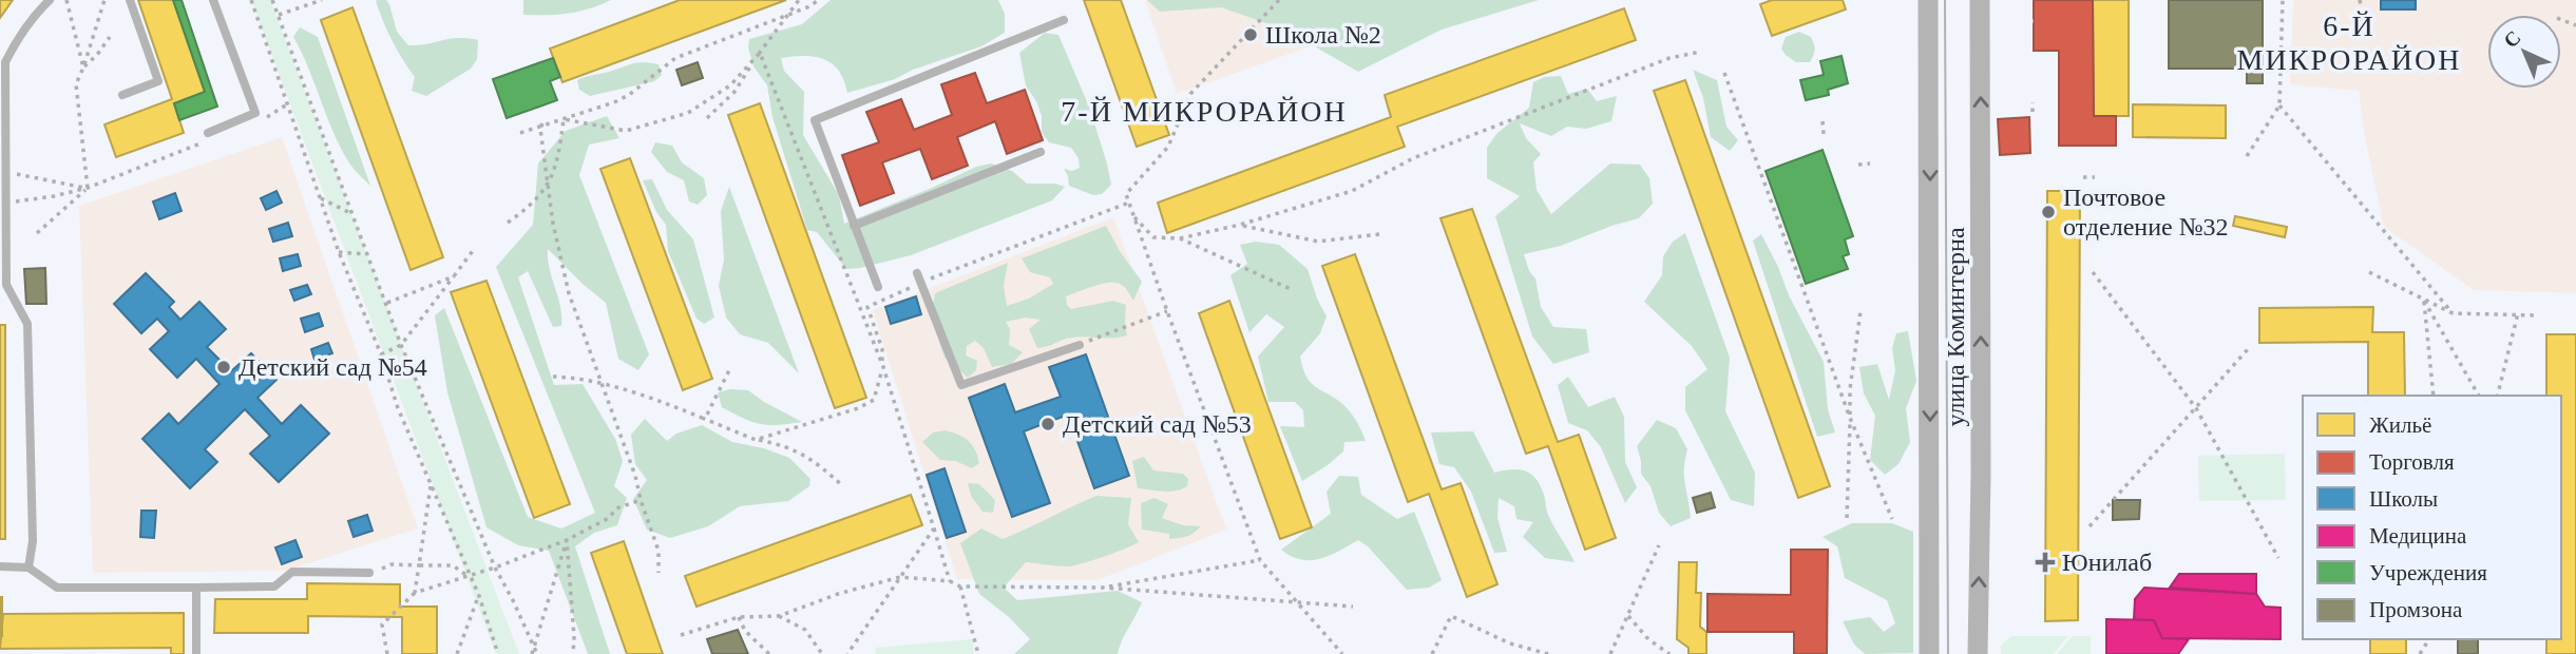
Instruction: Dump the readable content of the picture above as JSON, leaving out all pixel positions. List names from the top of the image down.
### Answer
{
  "streets": {
    "street": ["улица Коминтерна"]
  },
  "districts": ["6-Й МИКРОРАЙОН", "7-Й МИКРОРАЙОН"],
  "places": {
    "other": [
      "Школа №2",
      "Почтовое отделение №32",
      "Детский сад №54",
      "Детский сад №53"
    ],
    "health": ["Юнилаб"]
  },
  "legend": [
    "Жильё",
    "Торговля",
    "Школы",
    "Медицина",
    "Учреждения",
    "Промзона"
  ],
  "north": "top left"
}
